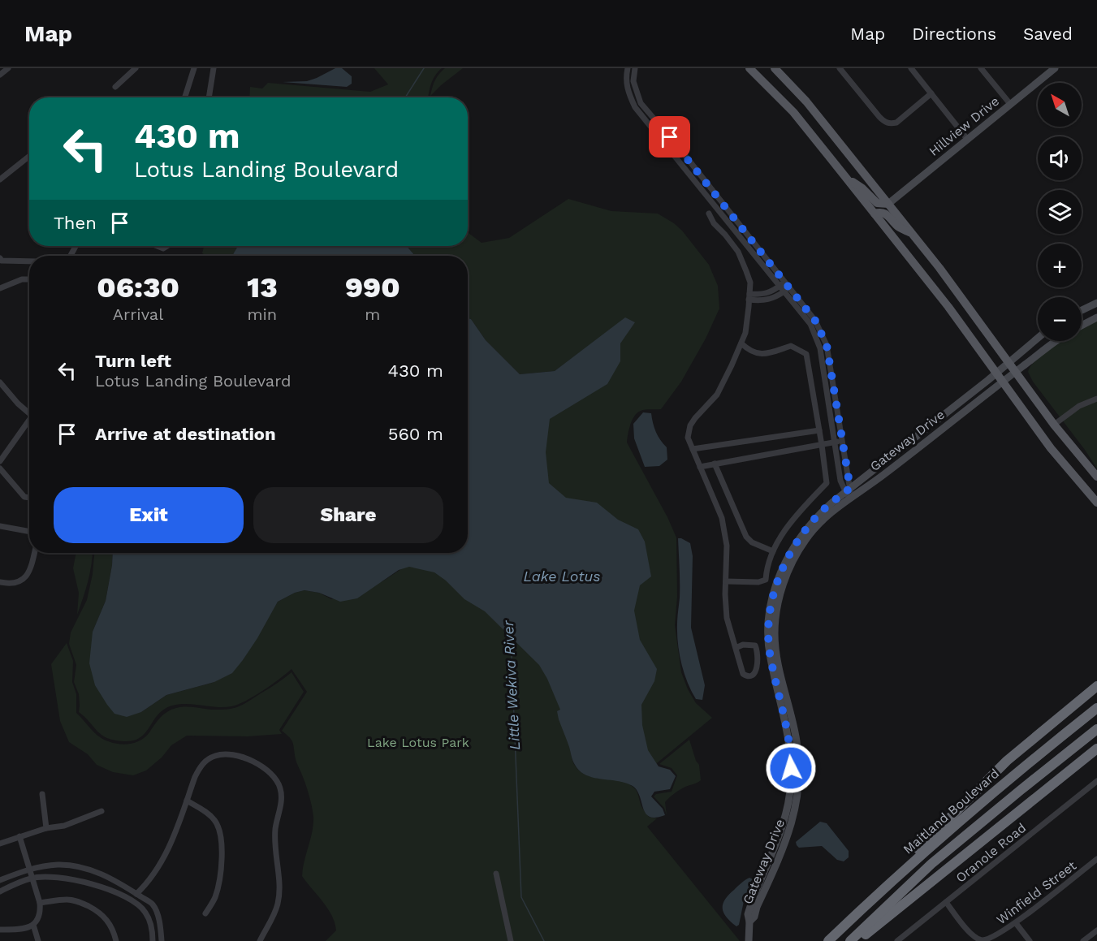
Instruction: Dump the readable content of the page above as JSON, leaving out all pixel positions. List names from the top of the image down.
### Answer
{
  "streets": {
    "highway": ["Maitland Boulevard"],
    "street": [
      "Hillview Drive",
      "Gateway Drive",
      "Oranole Road",
      "Winfield Street"
    ]
  },
  "crossings": [
    ["Oranole Road", "Winfield Street"]
  ],
  "water": ["Lake Lotus", "Little Wekiva River"],
  "parks": ["Lake Lotus Park"],
  "north": "top left",
  "page": {
    "header": "Map",
    "nav": ["Map", "Directions", "Saved"],
    "map_buttons": ["+", "−"],
    "turn": ["430 m", "Lotus Landing Boulevard"],
    "then": "Then",
    "eta": [
      "06:30",
      "Arrival",
      "13",
      "min",
      "990",
      "m"
    ],
    "list": [
      {
        "name": "Turn left",
        "note": "Lotus Landing Boulevard",
        "value": "430 m"
      },
      {
        "name": "Arrive at destination",
        "value": "560 m"
      }
    ],
    "buttons": ["Exit", "Share"]
  }
}
